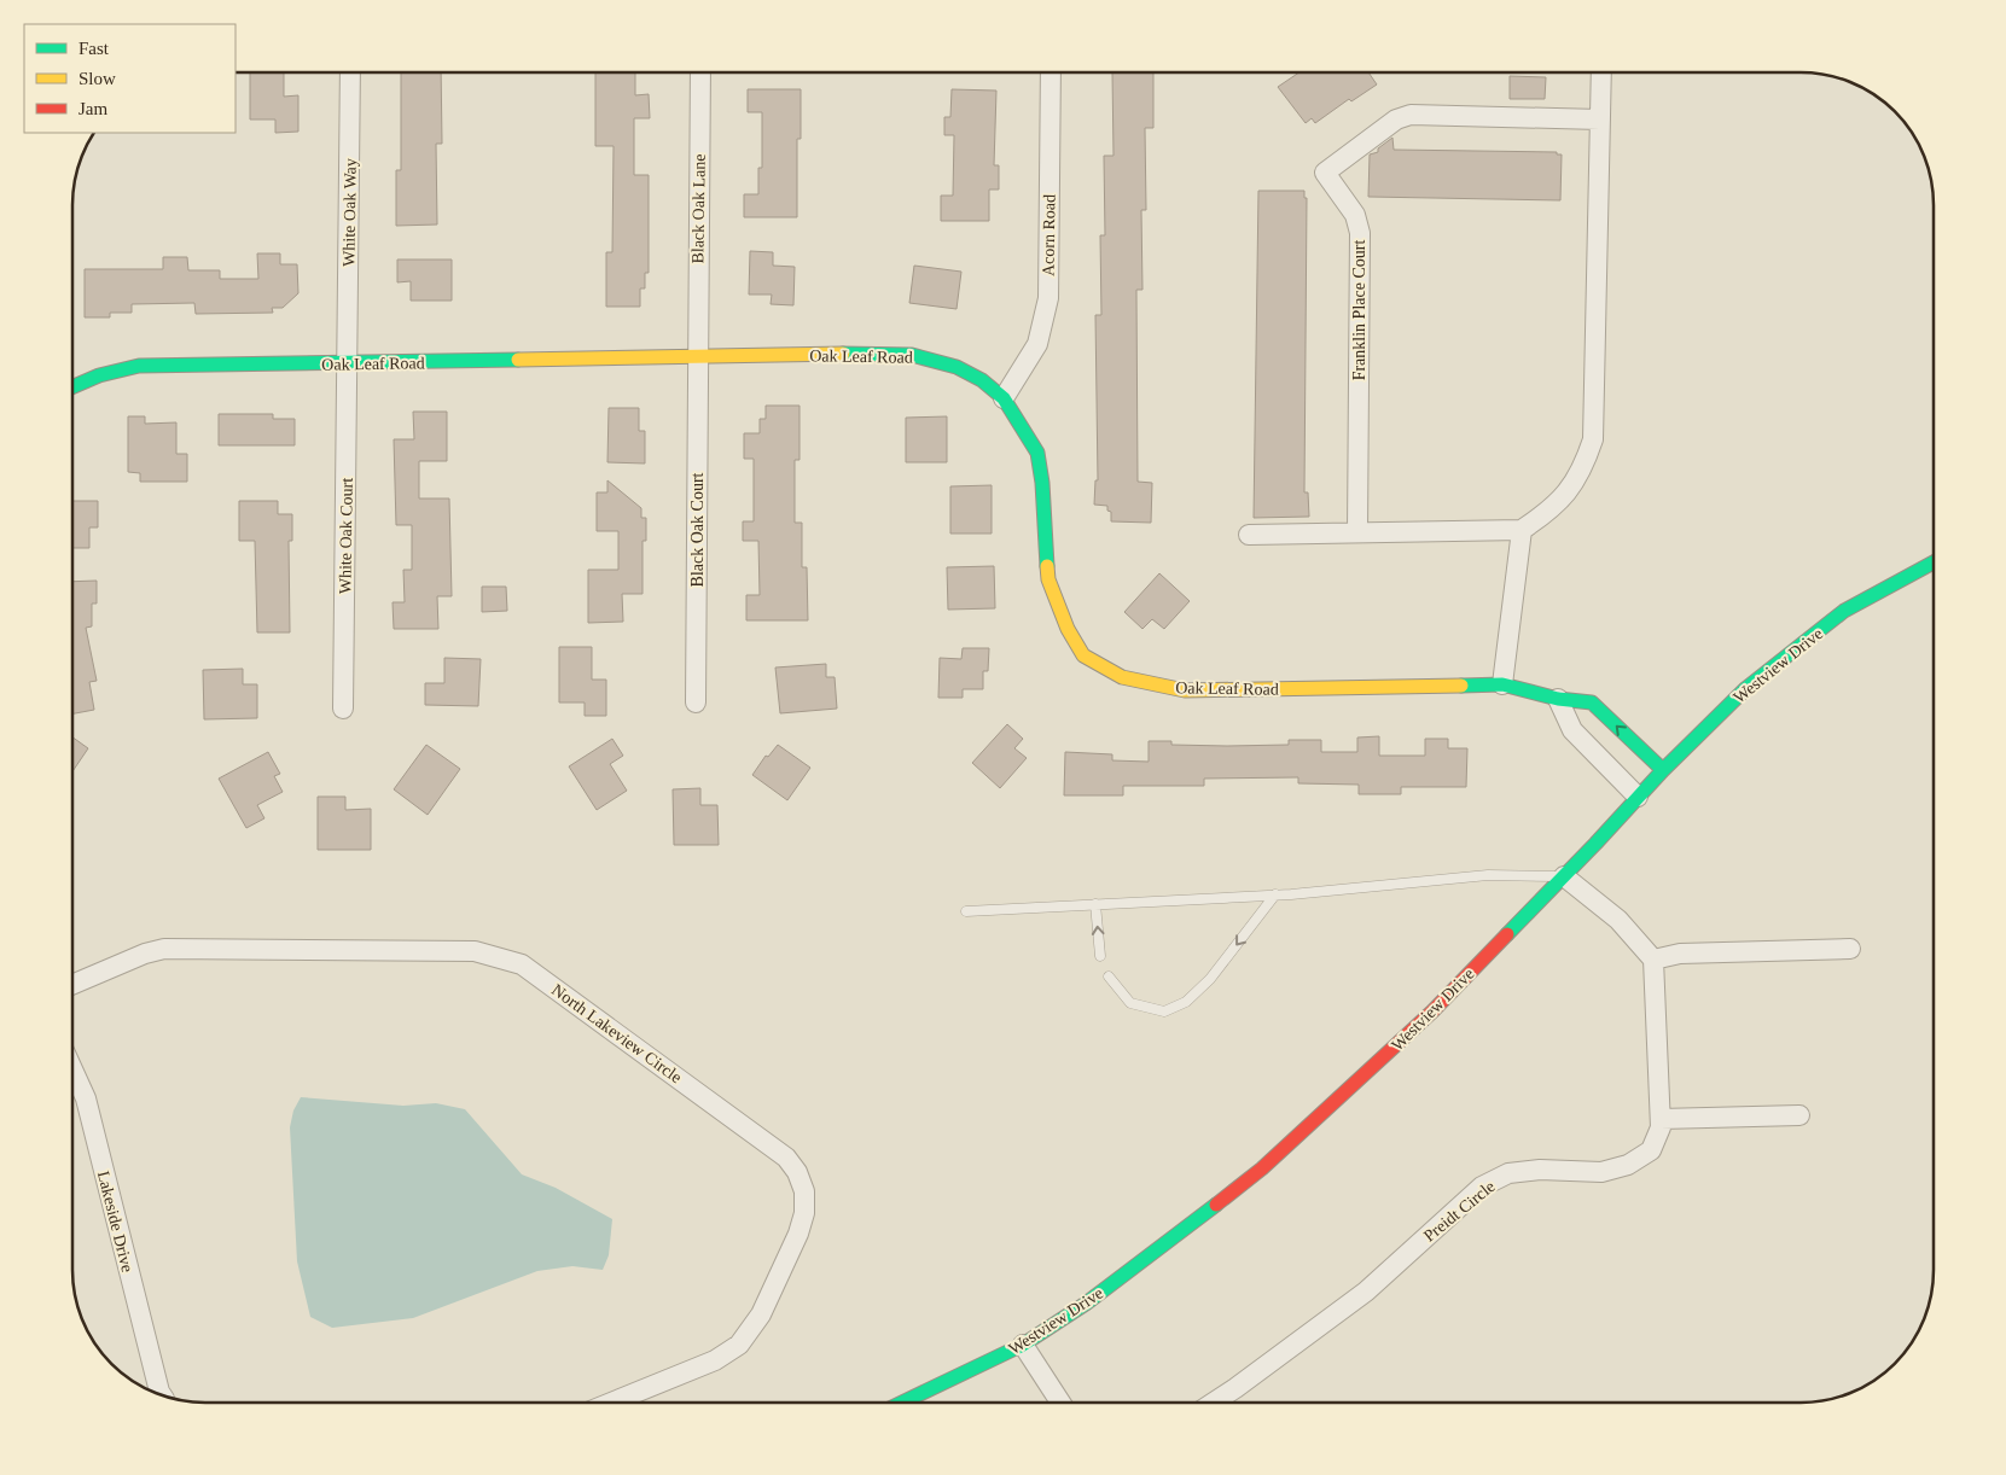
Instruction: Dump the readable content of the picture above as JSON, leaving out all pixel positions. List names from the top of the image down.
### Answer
{
  "streets": {
    "street": [
      "Black Oak Lane",
      "White Oak Way",
      "Acorn Road",
      "Franklin Place Court",
      "Oak Leaf Road",
      "Black Oak Court",
      "White Oak Court",
      "Westview Drive",
      "North Lakeview Circle",
      "Preidt Circle",
      "Lakeside Drive"
    ]
  },
  "crossings": [
    ["Black Oak Lane", "Oak Leaf Road"],
    ["Black Oak Lane", "Black Oak Court"],
    ["White Oak Way", "Oak Leaf Road"],
    ["White Oak Way", "White Oak Court"],
    ["Acorn Road", "Oak Leaf Road"],
    ["Oak Leaf Road", "Black Oak Court"],
    ["Oak Leaf Road", "White Oak Court"],
    ["Oak Leaf Road", "Westview Drive"]
  ],
  "legend": ["Fast", "Slow", "Jam"]
}
